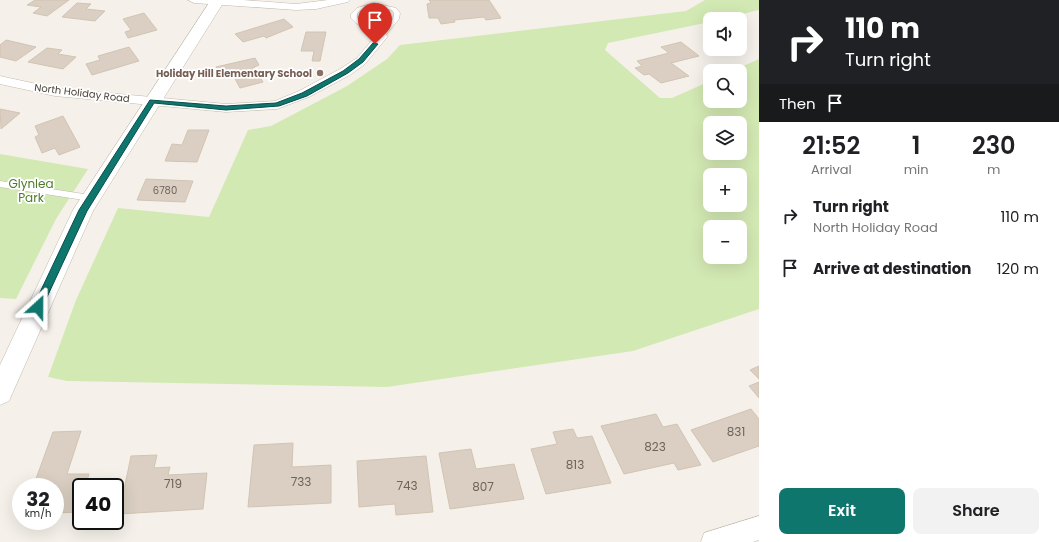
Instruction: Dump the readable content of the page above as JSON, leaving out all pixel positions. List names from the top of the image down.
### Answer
{
  "streets": {
    "street": ["North Holiday Road"]
  },
  "parks": ["Glynlea Park"],
  "places": ["Holiday Hill Elementary School"],
  "house_numbers": [
    "6780",
    "831",
    "823",
    "813",
    "733",
    "719",
    "743",
    "807"
  ],
  "page": {
    "turn": ["110 m", "Turn right"],
    "map_buttons": ["+", "−"],
    "then": "Then",
    "eta": [
      "21:52",
      "Arrival",
      "1",
      "min",
      "230",
      "m"
    ],
    "list": [
      {
        "name": "Turn right",
        "note": "North Holiday Road",
        "value": "110 m"
      },
      {
        "name": "Arrive at destination",
        "value": "120 m"
      }
    ],
    "speed": "32 km/h",
    "limit": "40",
    "buttons": ["Exit", "Share"]
  }
}
